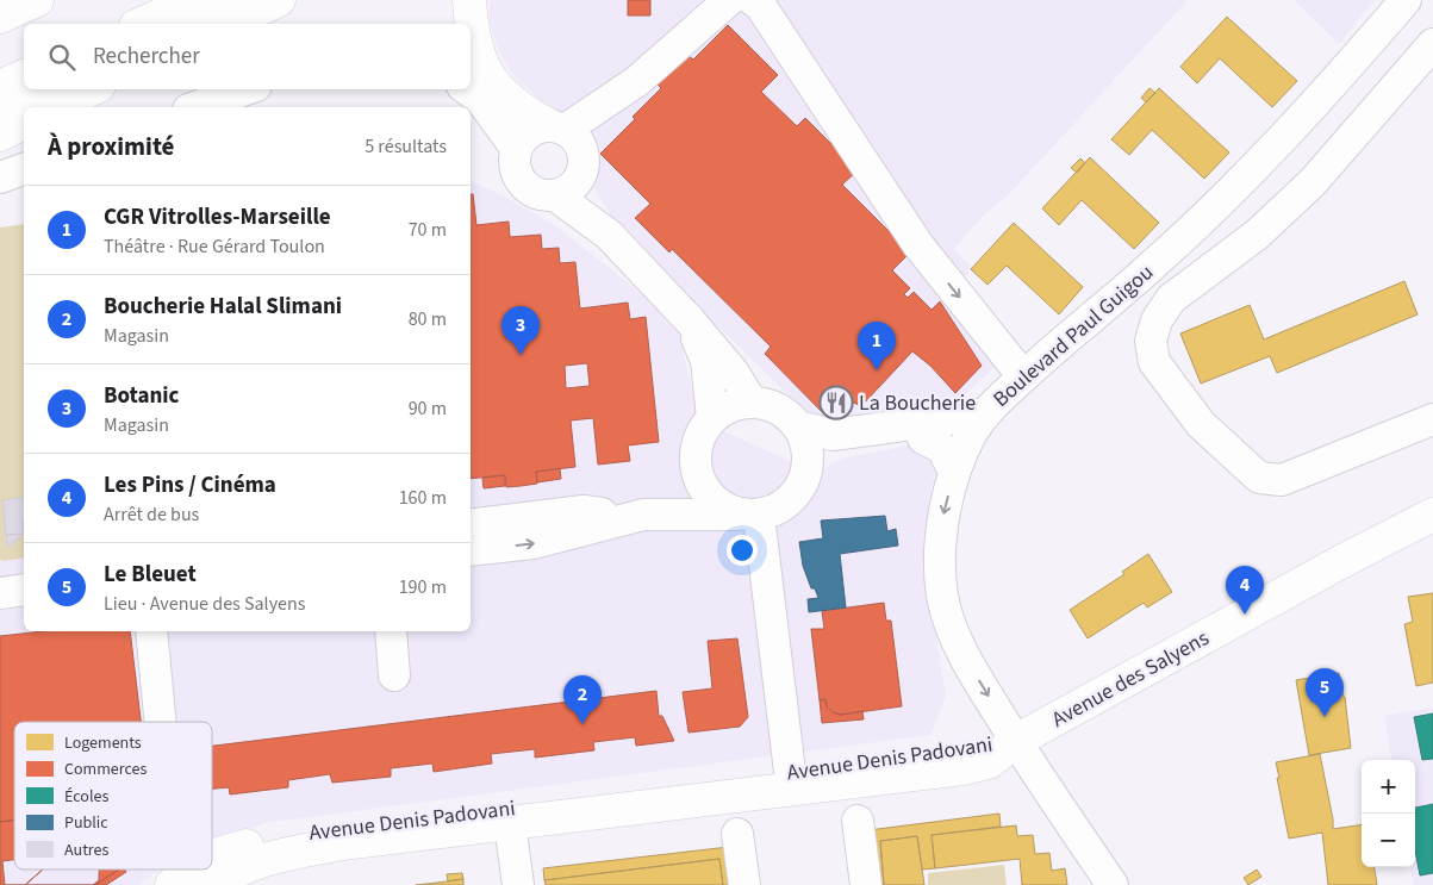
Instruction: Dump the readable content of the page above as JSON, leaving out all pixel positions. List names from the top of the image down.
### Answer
{
  "streets": {
    "main road": ["Avenue des Salyens", "Avenue Denis Padovani"],
    "street": ["Boulevard Paul Guigou"]
  },
  "crossings": [
    ["Boulevard Paul Guigou", "Avenue des Salyens"],
    ["Boulevard Paul Guigou", "Avenue Denis Padovani"],
    ["Avenue des Salyens", "Avenue Denis Padovani"]
  ],
  "places": {
    "restaurant": ["La Boucherie"]
  },
  "legend": [
    "Logements",
    "Commerces",
    "Écoles",
    "Public",
    "Autres"
  ],
  "page": {
    "search": "Rechercher",
    "heading": ["À proximité", "5 résultats"],
    "list": [
      {
        "mark": "1",
        "name": "CGR Vitrolles-Marseille",
        "note": "Théâtre · Rue Gérard Toulon",
        "value": "70 m"
      },
      {
        "mark": "2",
        "name": "Boucherie Halal Slimani",
        "note": "Magasin",
        "value": "80 m"
      },
      {
        "mark": "3",
        "name": "Botanic",
        "note": "Magasin",
        "value": "90 m"
      },
      {
        "mark": "4",
        "name": "Les Pins / Cinéma",
        "note": "Arrêt de bus",
        "value": "160 m"
      },
      {
        "mark": "5",
        "name": "Le Bleuet",
        "note": "Lieu · Avenue des Salyens",
        "value": "190 m"
      }
    ],
    "pins": [
      "3",
      "1",
      "4",
      "5",
      "2"
    ],
    "map_buttons": ["+", "−"]
  }
}
